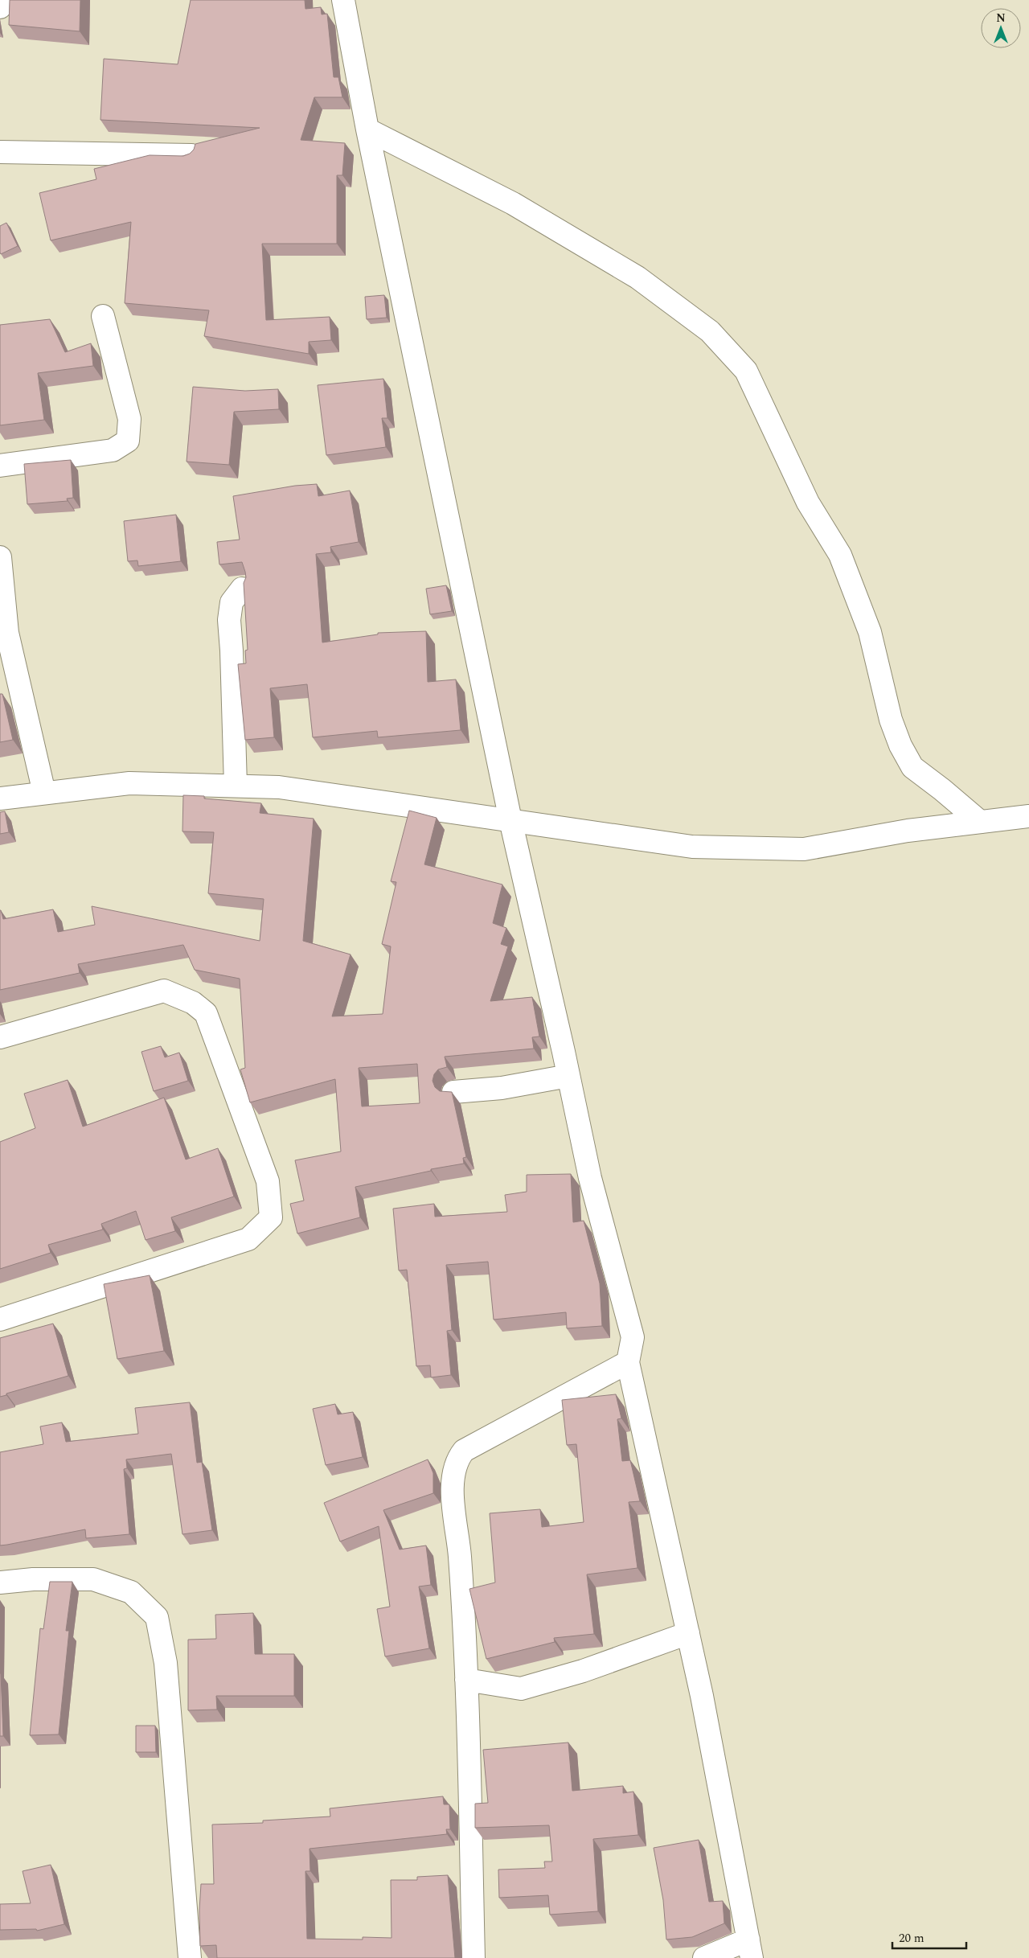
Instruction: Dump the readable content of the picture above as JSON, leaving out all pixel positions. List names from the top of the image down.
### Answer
{
  "scale_bar": "20 m",
  "north": "top"
}
